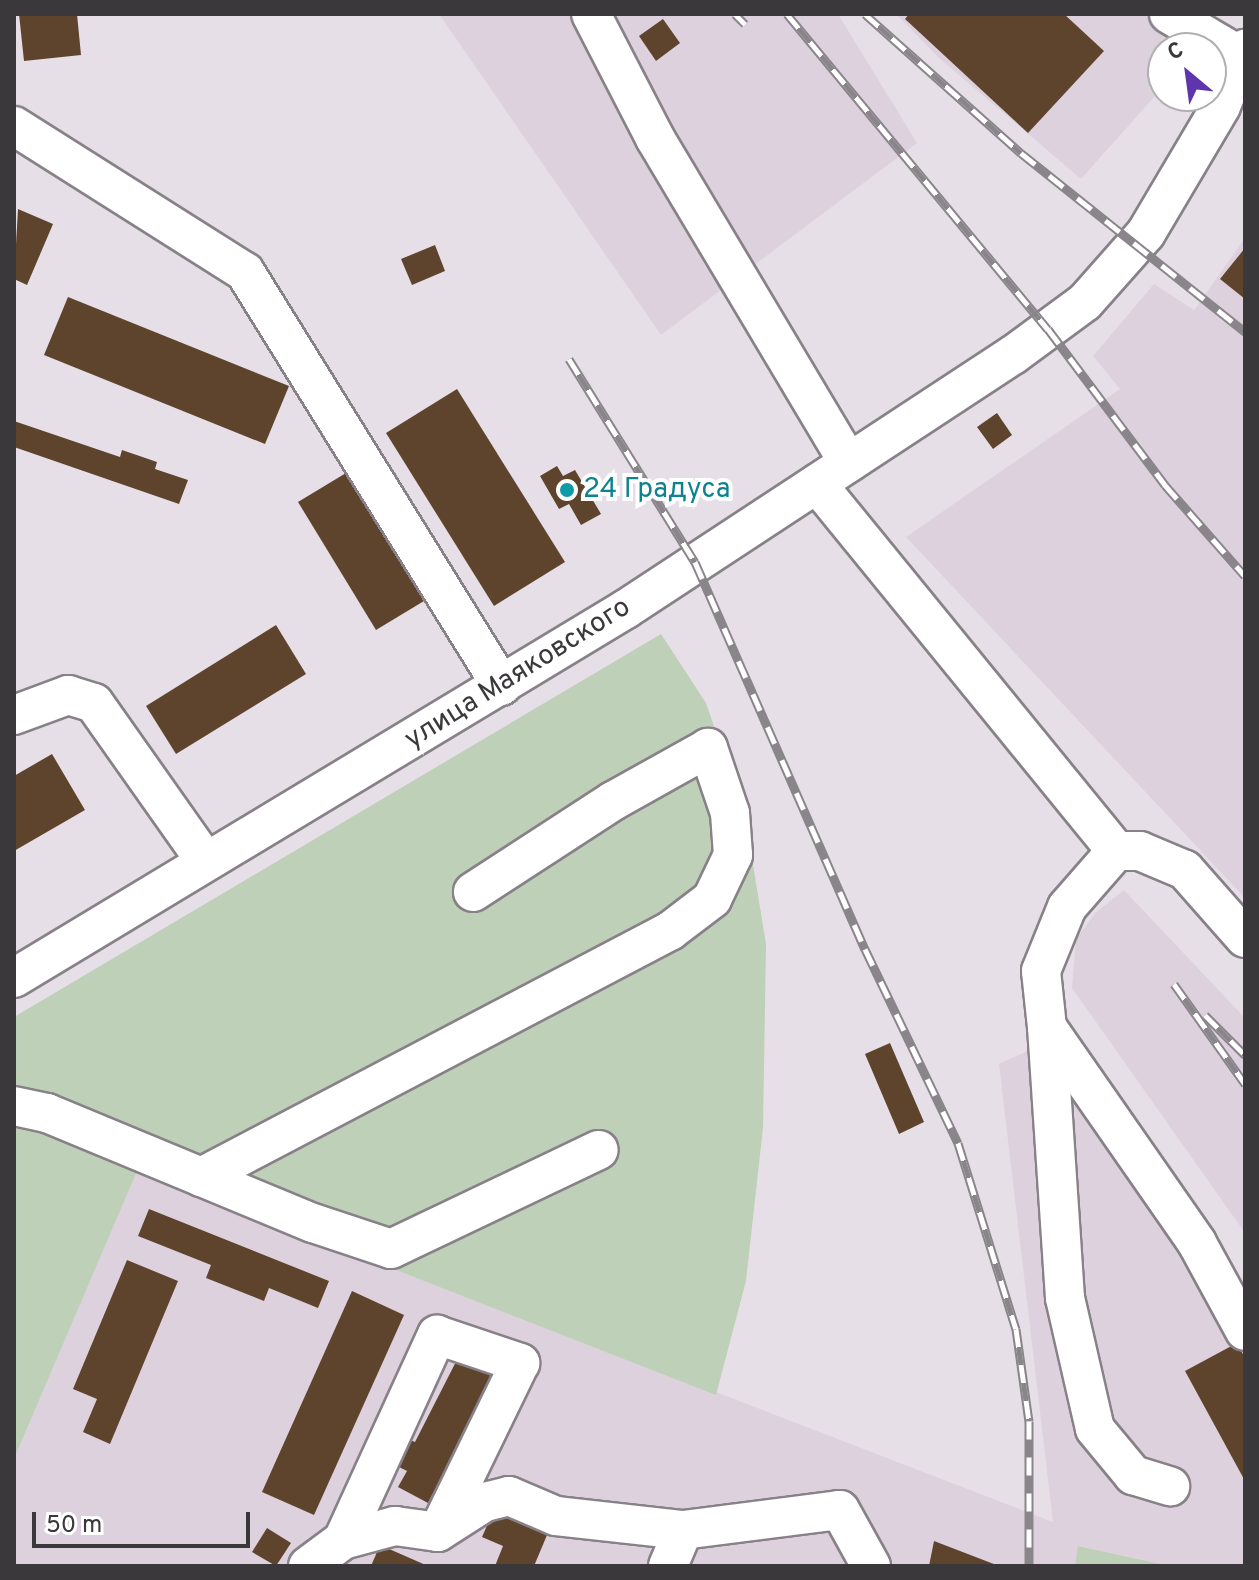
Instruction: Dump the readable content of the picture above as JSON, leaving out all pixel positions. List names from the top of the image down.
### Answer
{
  "streets": {
    "street": ["улица Маяковского"]
  },
  "places": ["24 Градуса"],
  "scale_bar": "50 m",
  "north": "top left"
}
